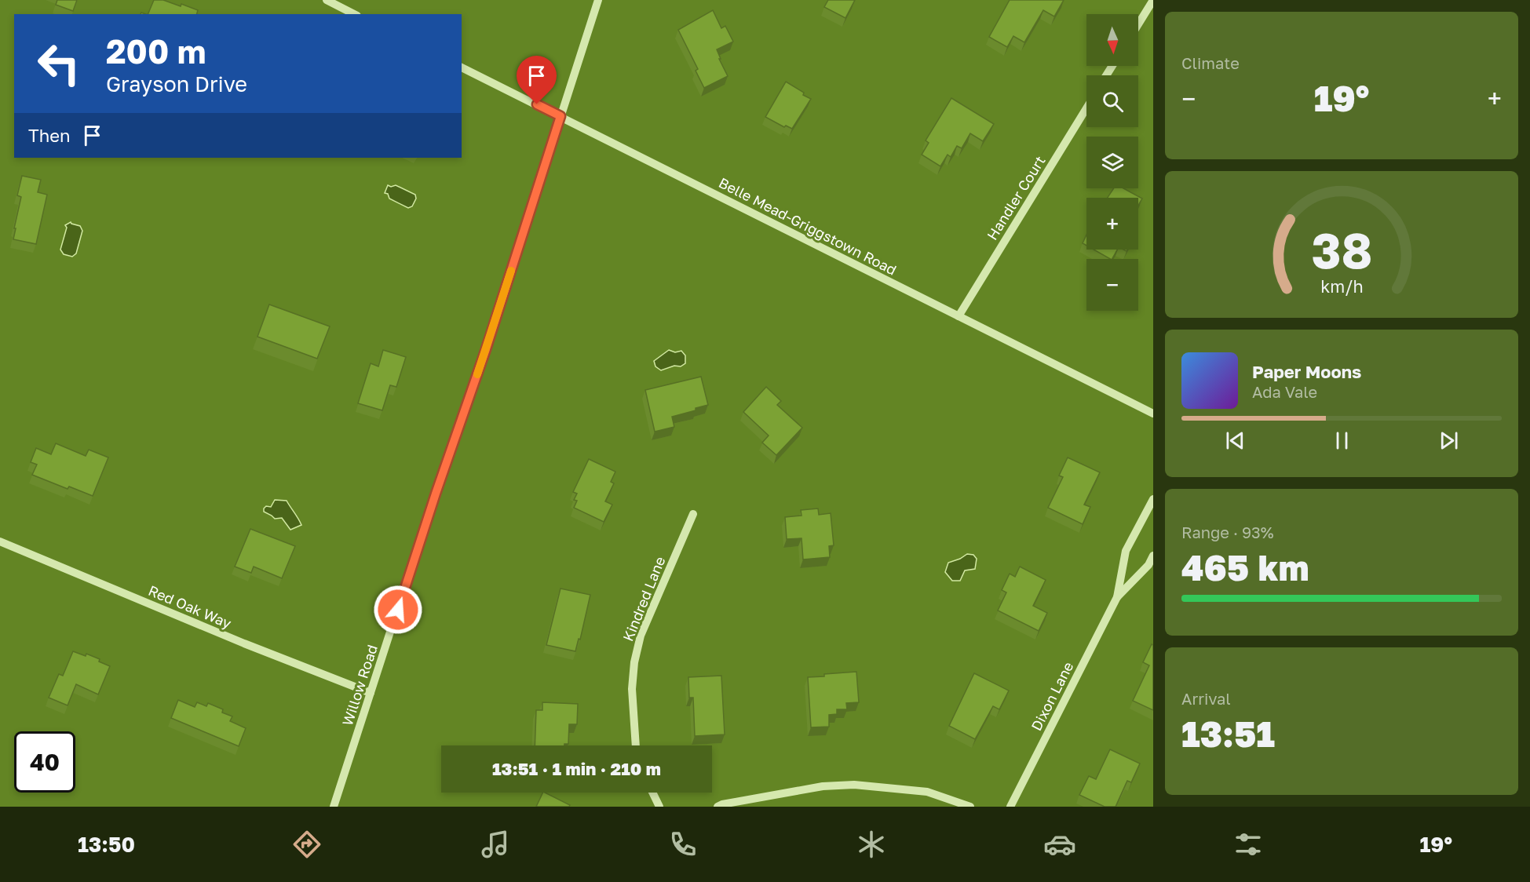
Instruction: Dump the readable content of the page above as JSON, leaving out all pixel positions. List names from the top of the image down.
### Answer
{
  "streets": {
    "street": [
      "Handler Court",
      "Belle Mead-Griggstown Road",
      "Kindred Lane",
      "Red Oak Way",
      "Willow Road",
      "Dixon Lane"
    ]
  },
  "crossings": [
    ["Handler Court", "Belle Mead-Griggstown Road"],
    ["Belle Mead-Griggstown Road", "Willow Road"],
    ["Red Oak Way", "Willow Road"]
  ],
  "north": "bottom",
  "page": {
    "tile": [
      "Climate",
      ["Range · 93%", "465 km"],
      ["Arrival", "13:51"]
    ],
    "map_buttons": ["+", "−"],
    "turn": ["200 m", "Grayson Drive"],
    "heat": ["−", "19°", "+"],
    "then": "Then",
    "song": ["Paper Moons", "Ada Vale"],
    "limit": "40",
    "trip": "13:51 · 1 min · 210 m",
    "tabs": ["13:50", "19°"],
    "gauge": ["38", "km/h"]
  }
}
